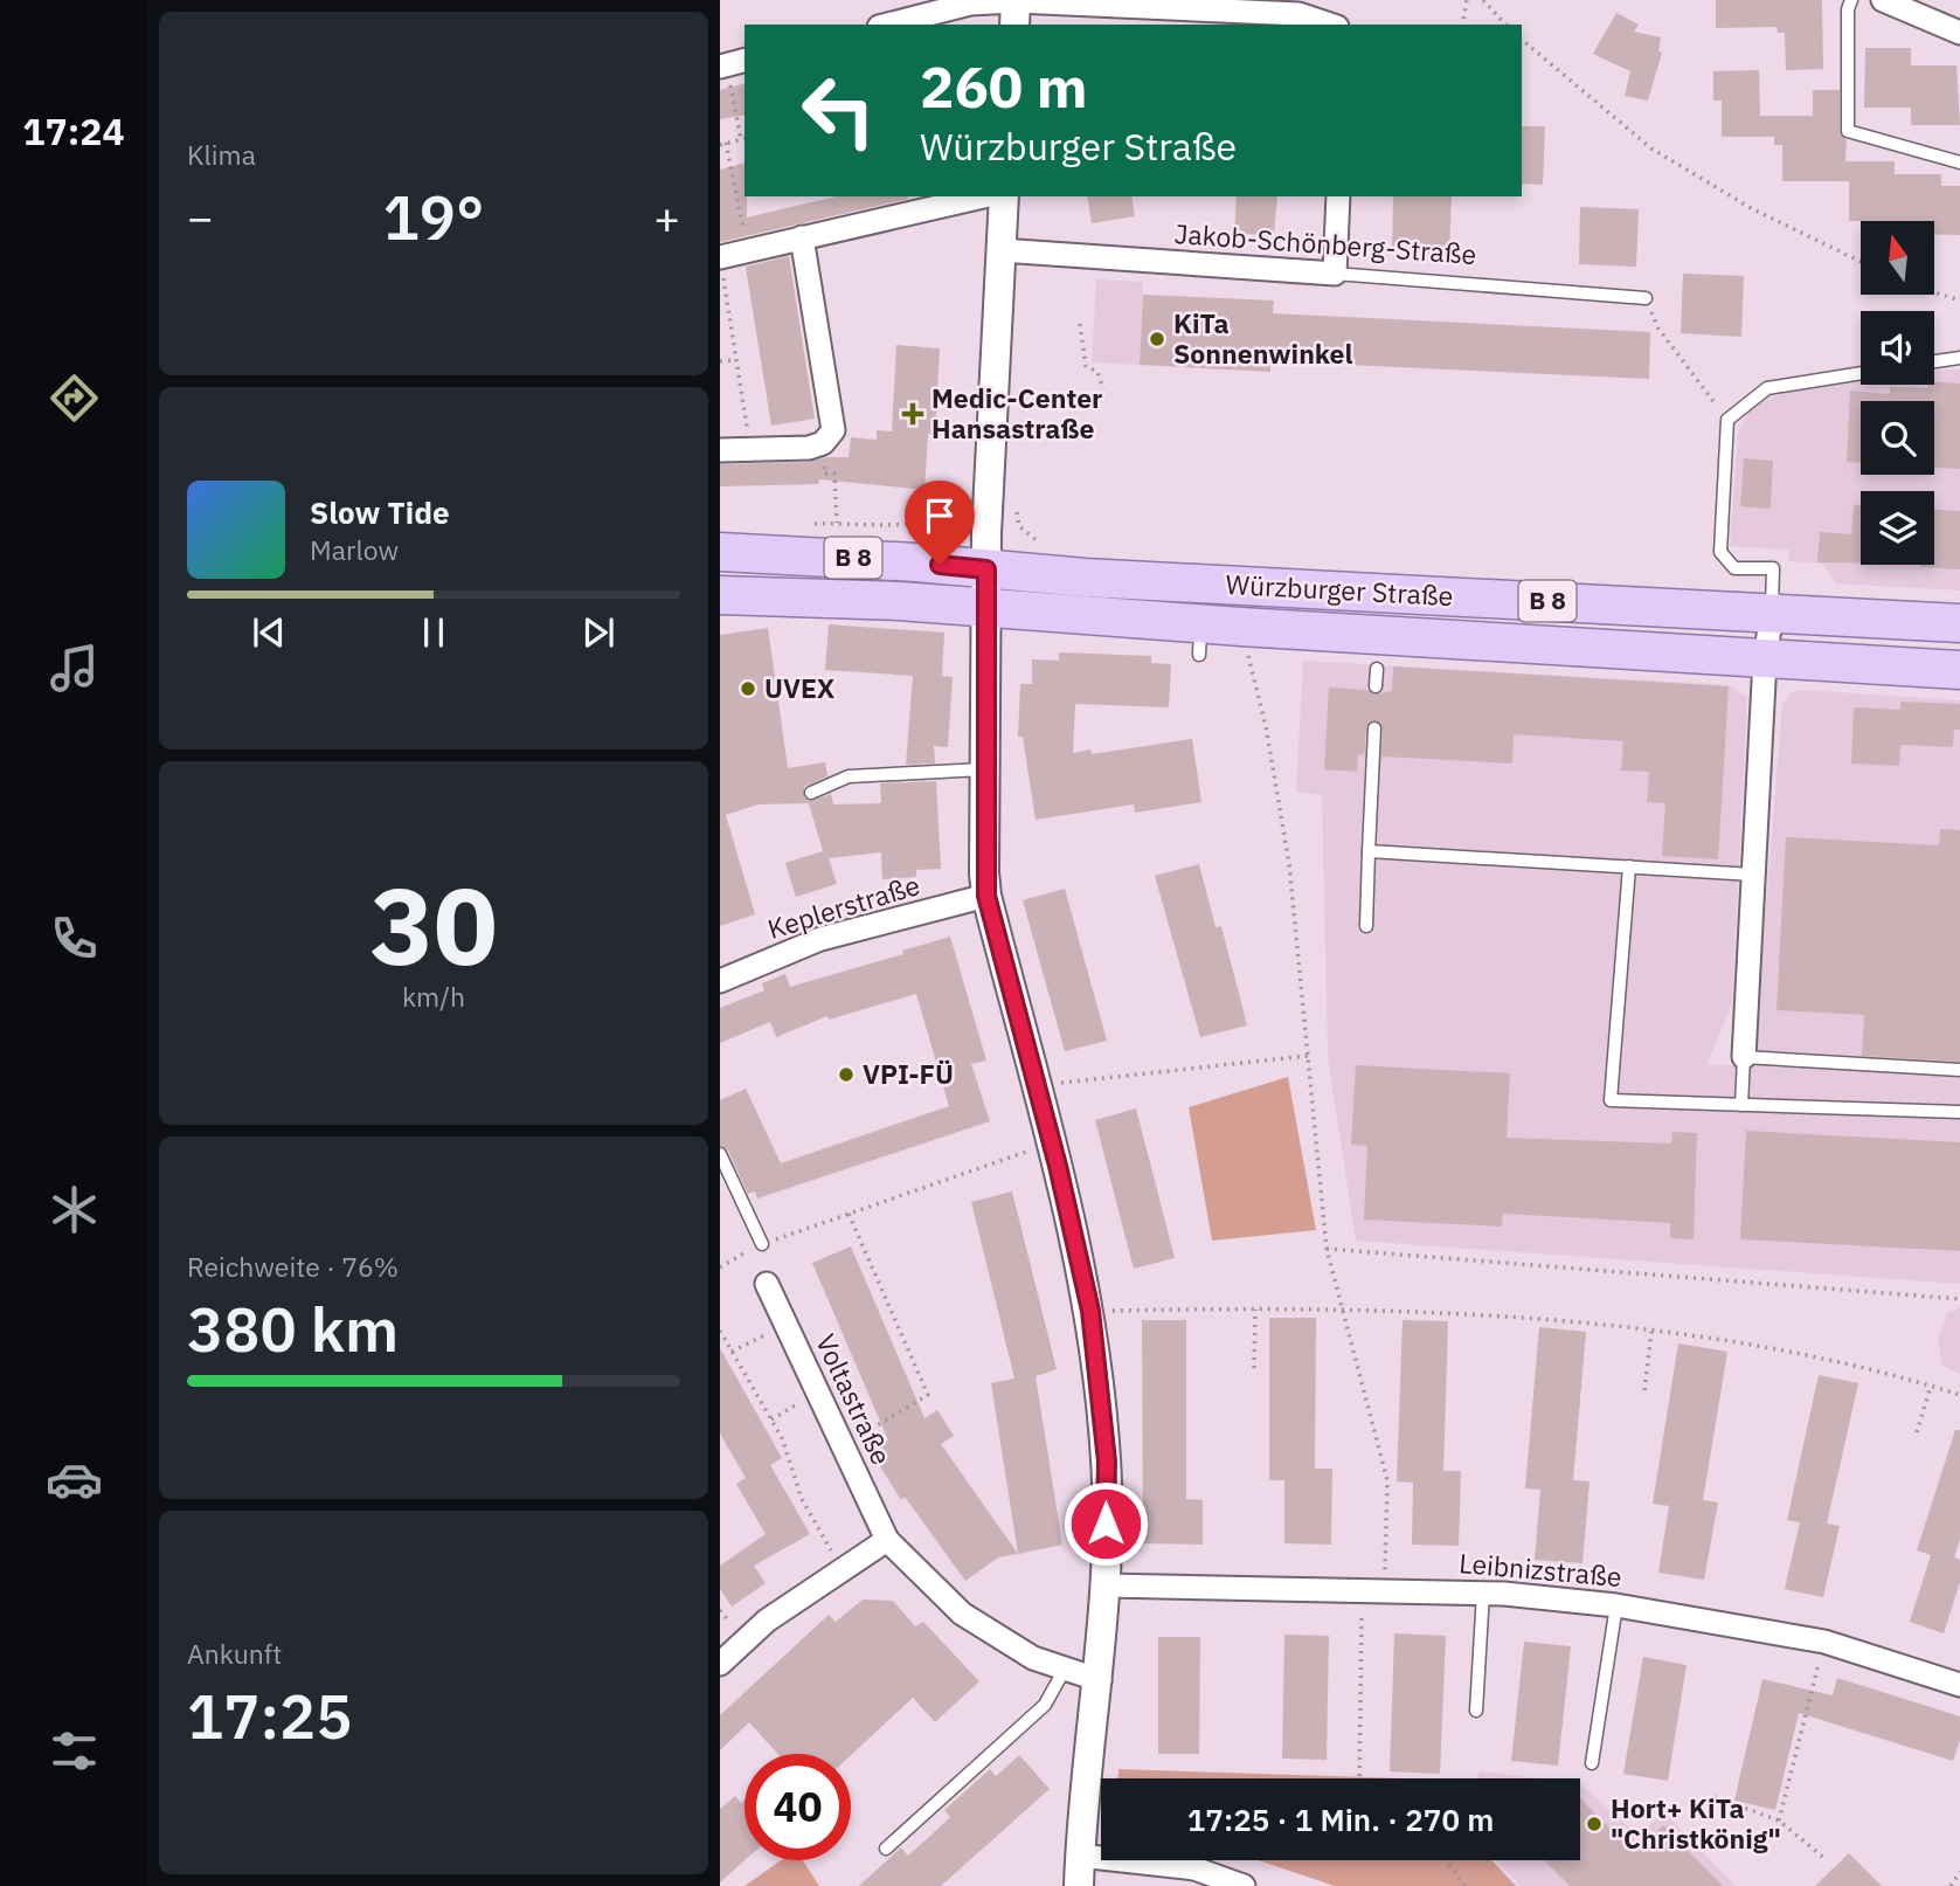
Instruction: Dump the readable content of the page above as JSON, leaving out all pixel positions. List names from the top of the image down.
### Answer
{
  "streets": {
    "main road": ["B 8", "Würzburger Straße"],
    "street": [
      "Jakob-Schönberg-Straße",
      "Keplerstraße",
      "Voltastraße",
      "Leibnizstraße"
    ]
  },
  "places": {
    "other": [
      "KiTa Sonnenwinkel",
      "UVEX",
      "VPI-FÜ",
      "Hort+ KiTa \"Christkönig\""
    ],
    "health": ["Medic-Center Hansastraße"]
  },
  "north": "top",
  "page": {
    "tabs": "17:24",
    "tile": [
      "Klima",
      ["30", "km/h"],
      ["Reichweite · 76%", "380 km"],
      ["Ankunft", "17:25"]
    ],
    "turn": ["260 m", "Würzburger Straße"],
    "heat": ["−", "19°", "+"],
    "song": ["Slow Tide", "Marlow"],
    "limit": "40",
    "trip": "17:25 · 1 Min. · 270 m"
  }
}
